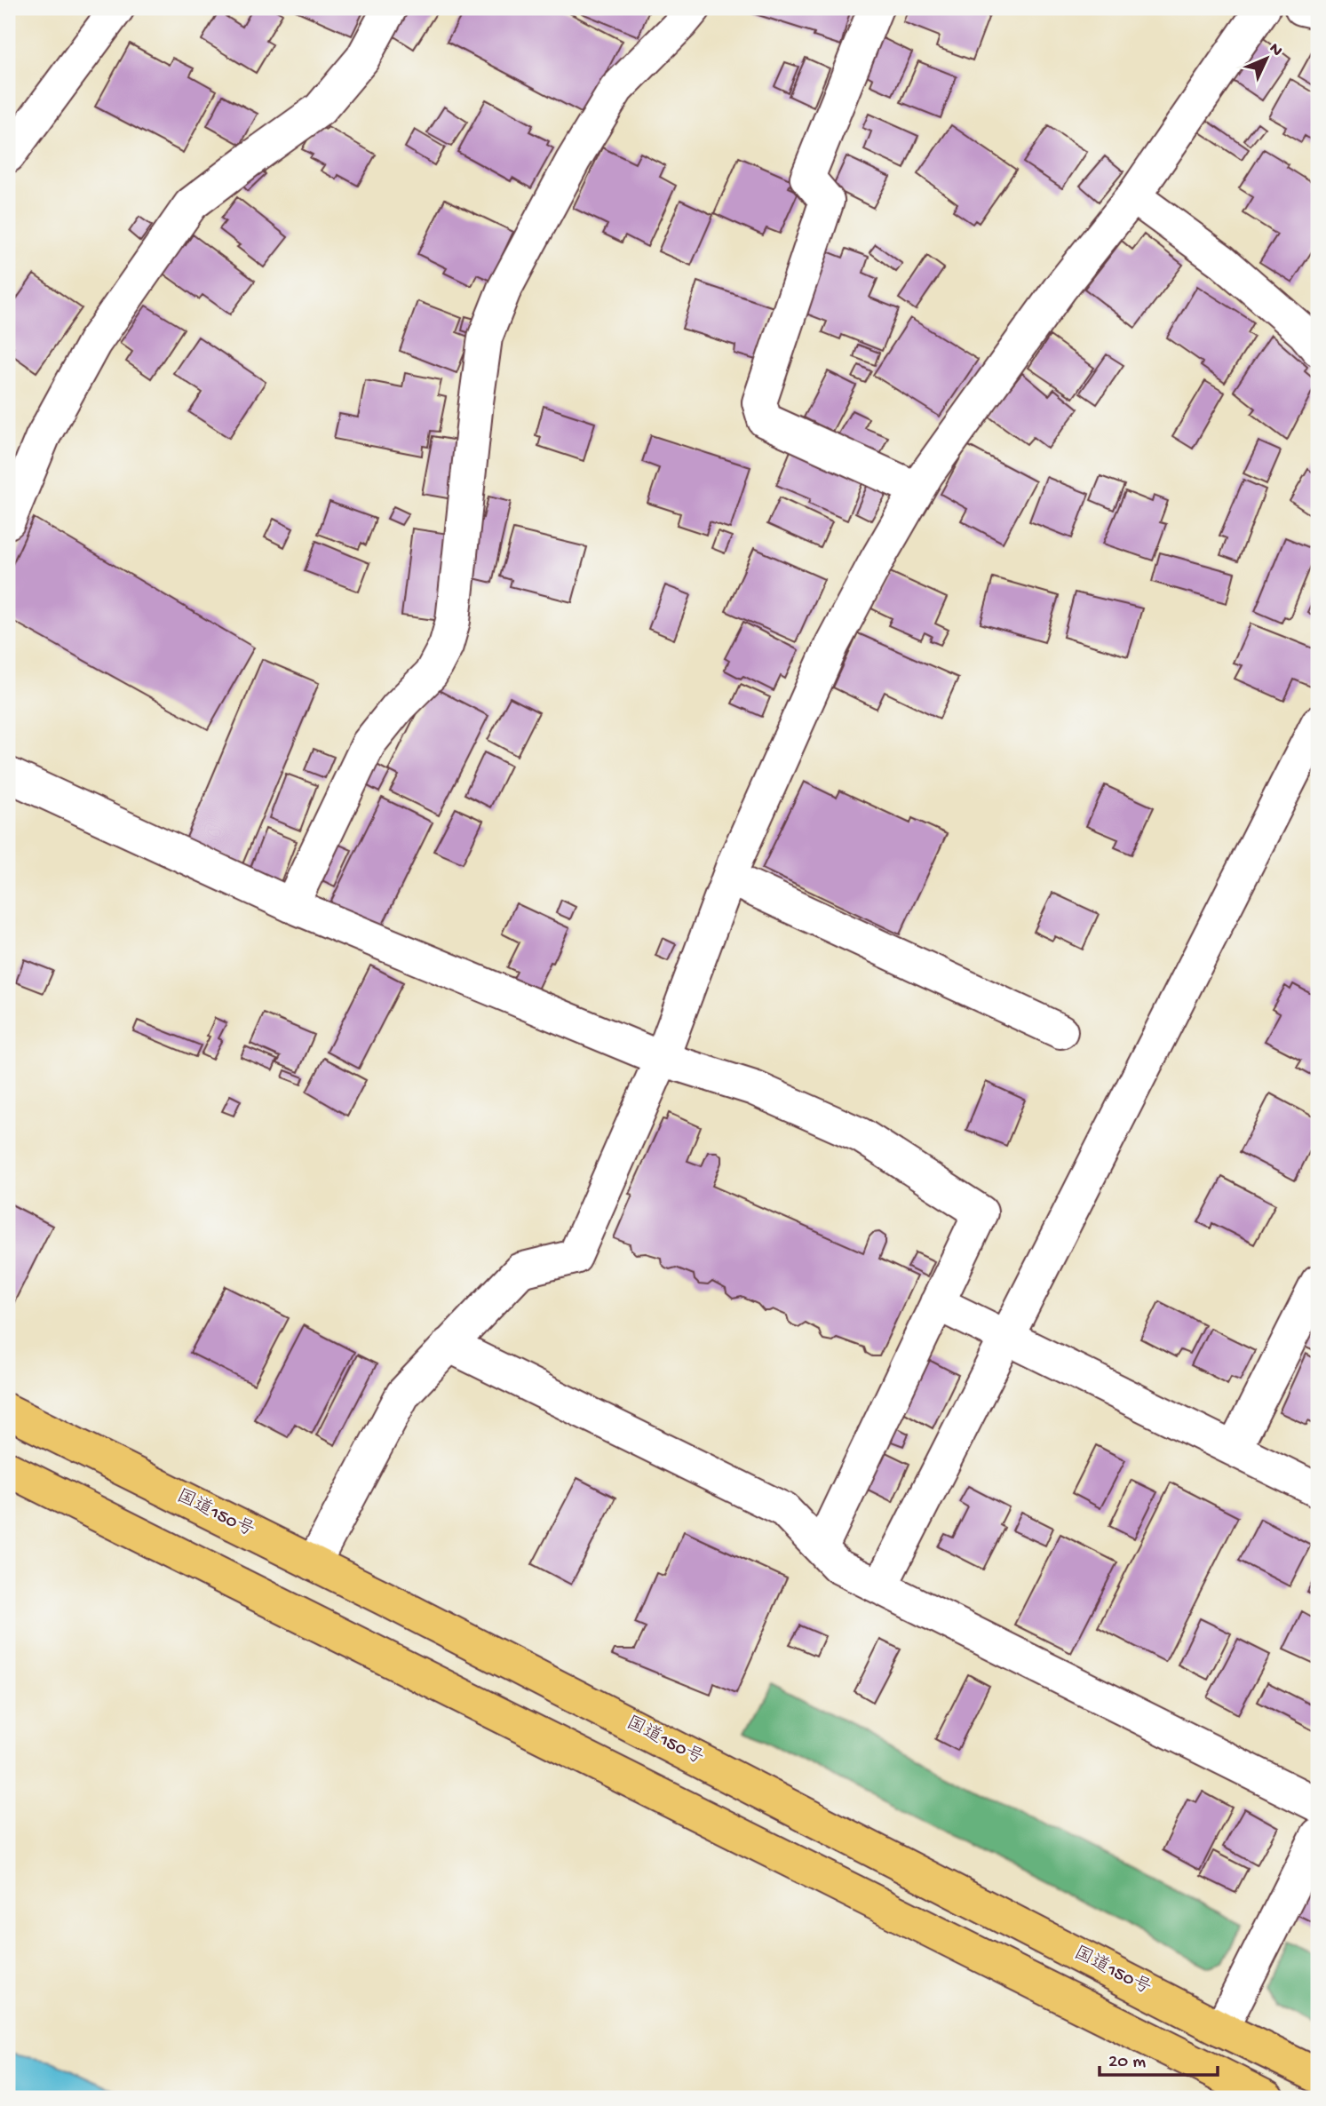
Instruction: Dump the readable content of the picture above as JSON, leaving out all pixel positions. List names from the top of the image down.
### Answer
{
  "streets": {
    "highway": ["国道150号"]
  },
  "scale_bar": "20 m",
  "north": "top right"
}
